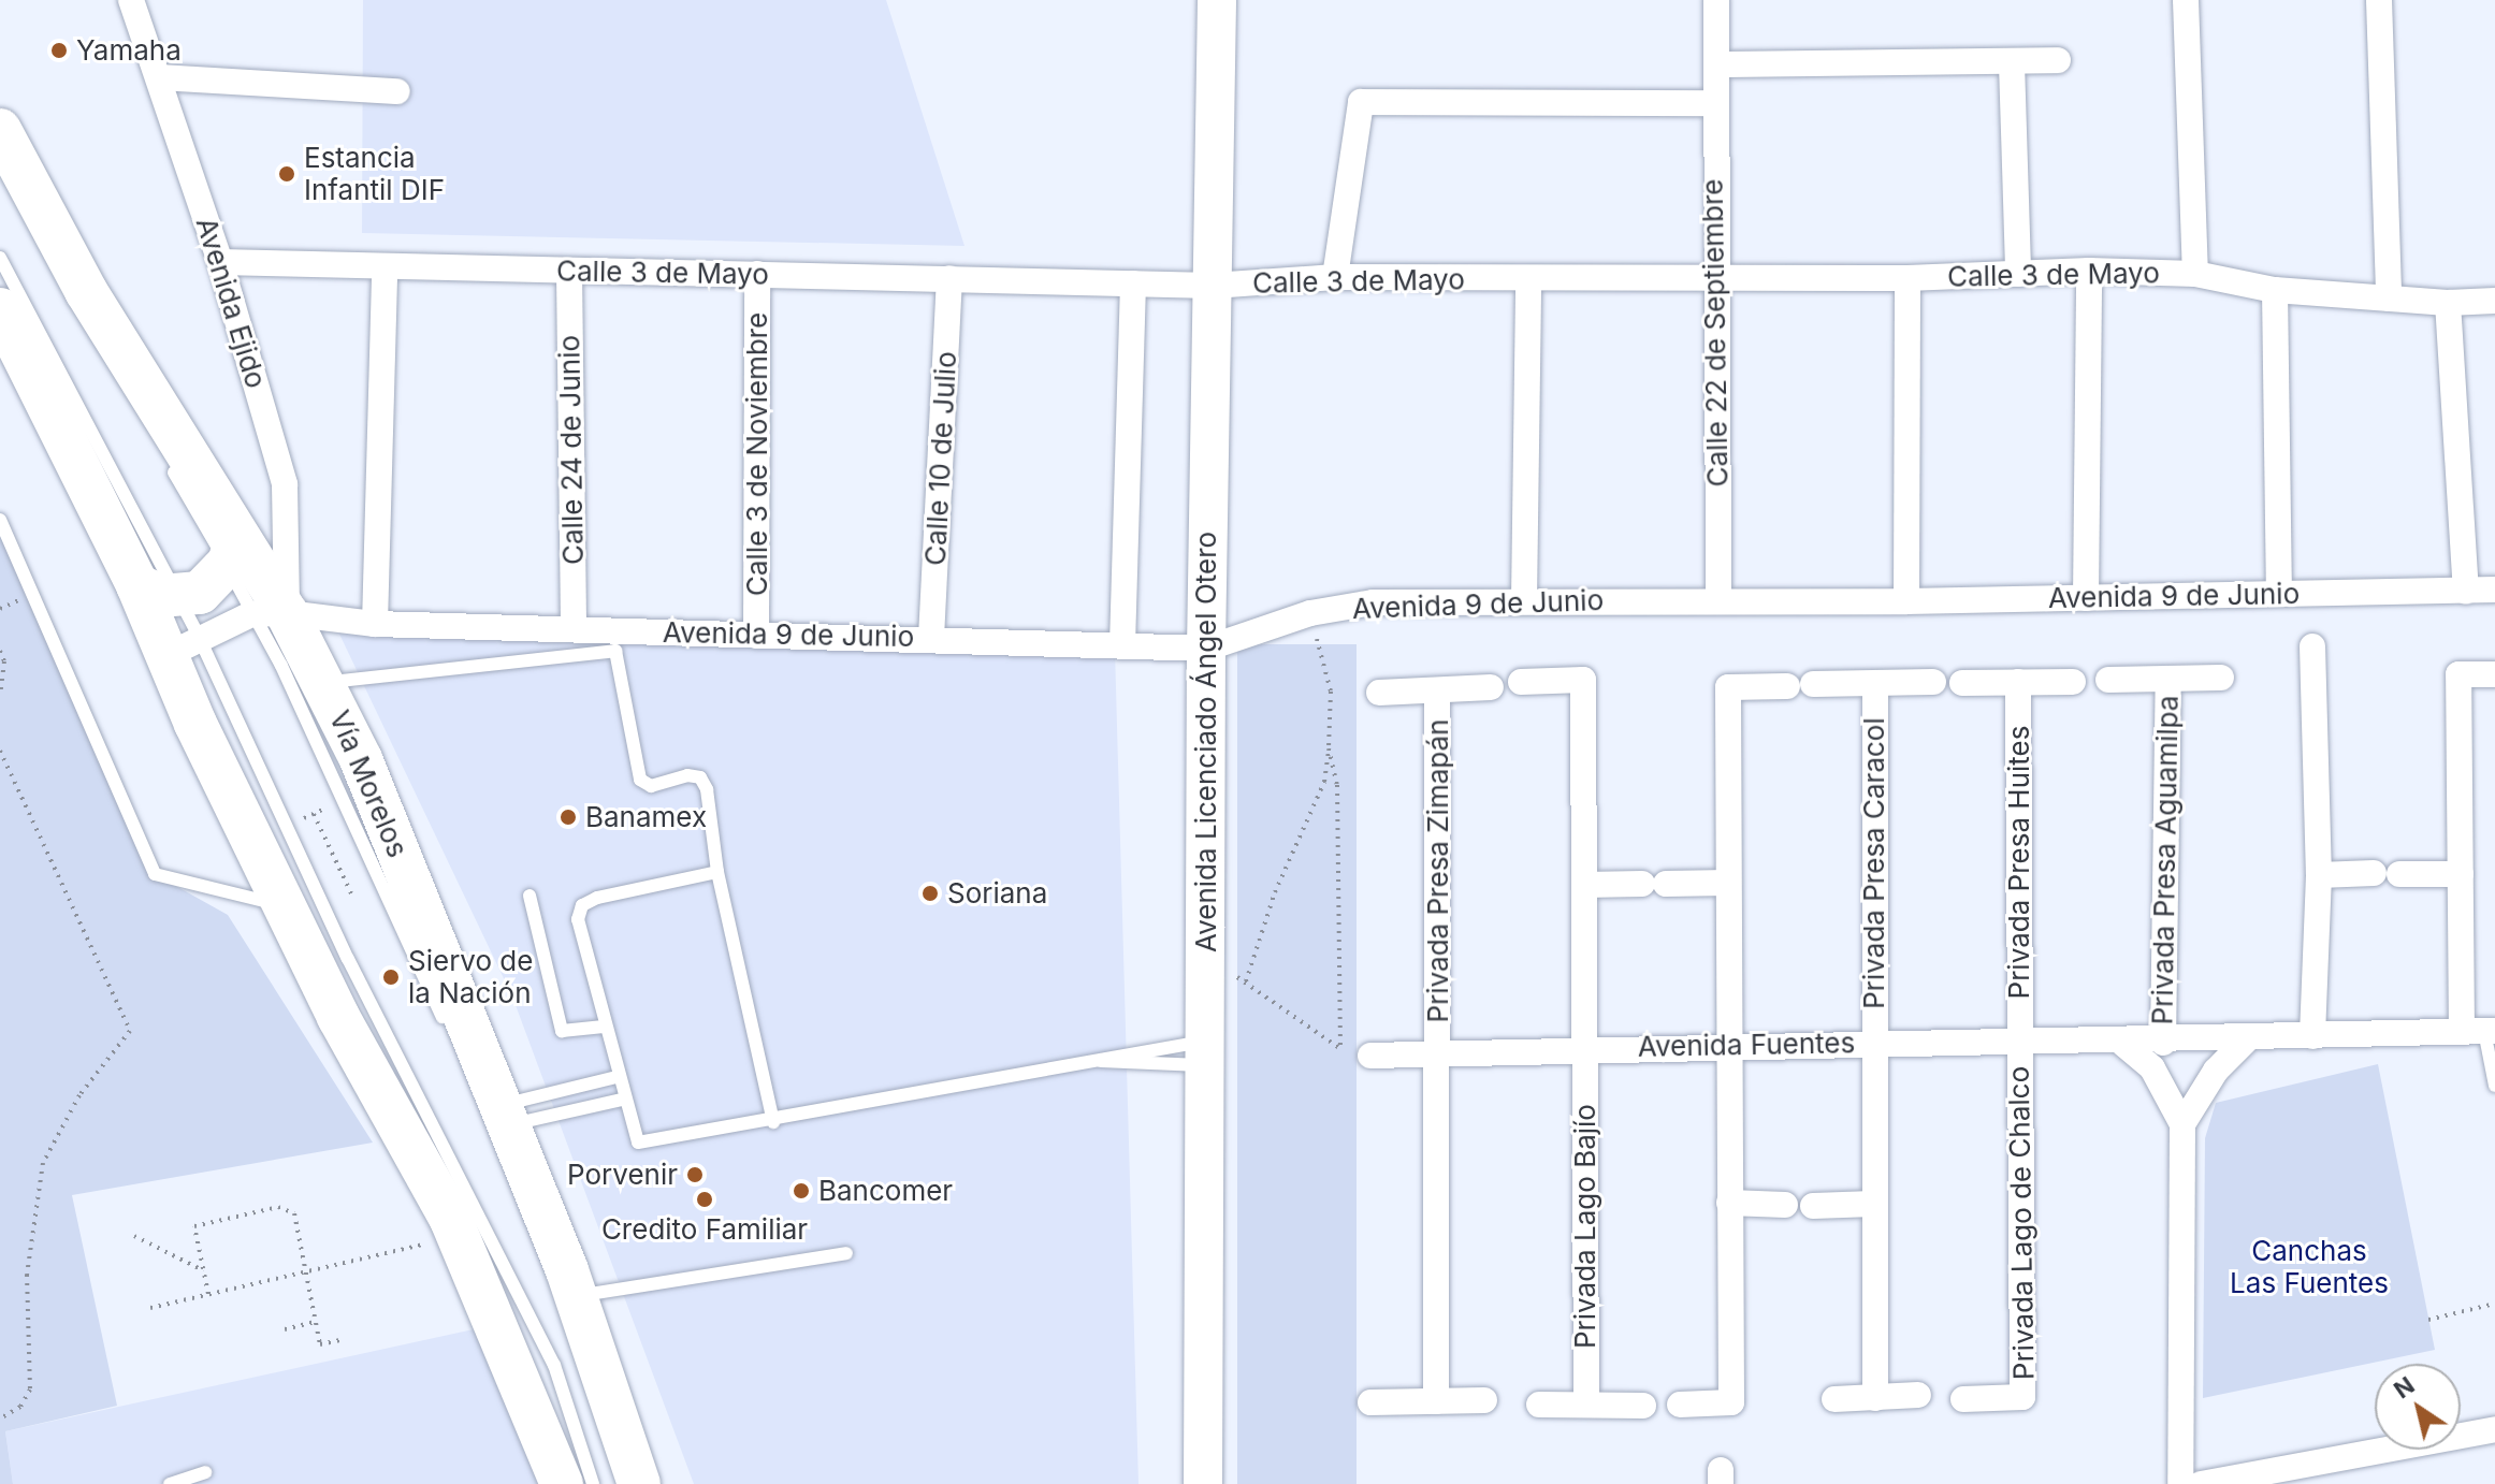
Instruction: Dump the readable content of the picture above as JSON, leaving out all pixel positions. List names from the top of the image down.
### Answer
{
  "streets": {
    "main road": ["Avenida Licenciado Ángel Otero", "Vía Morelos"],
    "street": [
      "Calle 3 de Mayo",
      "Avenida Ejido",
      "Calle 22 de Septiembre",
      "Calle 24 de Junio",
      "Calle 3 de Noviembre",
      "Calle 10 de Julio",
      "Avenida 9 de Junio",
      "Privada Presa Aguamilpa",
      "Privada Presa Huites",
      "Privada Presa Caracol",
      "Privada Presa Zimapán",
      "Avenida Fuentes",
      "Privada Lago de Chalco",
      "Privada Lago Bajío"
    ]
  },
  "crossings": [
    ["Calle 3 de Mayo", "Avenida Ejido"],
    ["Calle 3 de Mayo", "Calle 22 de Septiembre"],
    ["Calle 3 de Mayo", "Calle 24 de Junio"],
    ["Calle 3 de Mayo", "Calle 3 de Noviembre"],
    ["Calle 3 de Mayo", "Calle 10 de Julio"],
    ["Calle 3 de Mayo", "Avenida Licenciado Ángel Otero"],
    ["Avenida Ejido", "Avenida 9 de Junio"],
    ["Avenida Ejido", "Vía Morelos"],
    ["Calle 22 de Septiembre", "Avenida 9 de Junio"],
    ["Calle 24 de Junio", "Avenida 9 de Junio"],
    ["Calle 3 de Noviembre", "Avenida 9 de Junio"],
    ["Calle 10 de Julio", "Avenida 9 de Junio"],
    ["Avenida 9 de Junio", "Avenida Licenciado Ángel Otero"],
    ["Avenida 9 de Junio", "Vía Morelos"],
    ["Privada Presa Aguamilpa", "Avenida Fuentes"],
    ["Privada Presa Huites", "Avenida Fuentes"],
    ["Privada Presa Huites", "Privada Lago de Chalco"],
    ["Privada Presa Caracol", "Avenida Fuentes"],
    ["Privada Presa Zimapán", "Avenida Fuentes"],
    ["Avenida Fuentes", "Privada Lago de Chalco"],
    ["Avenida Fuentes", "Privada Lago Bajío"]
  ],
  "parks": ["Canchas Las Fuentes"],
  "places": [
    "Yamaha",
    "Estancia Infantil DIF",
    "Banamex",
    "Soriana",
    "Siervo de la Nación",
    "Porvenir",
    "Bancomer",
    "Credito Familiar"
  ],
  "north": "top left"
}
